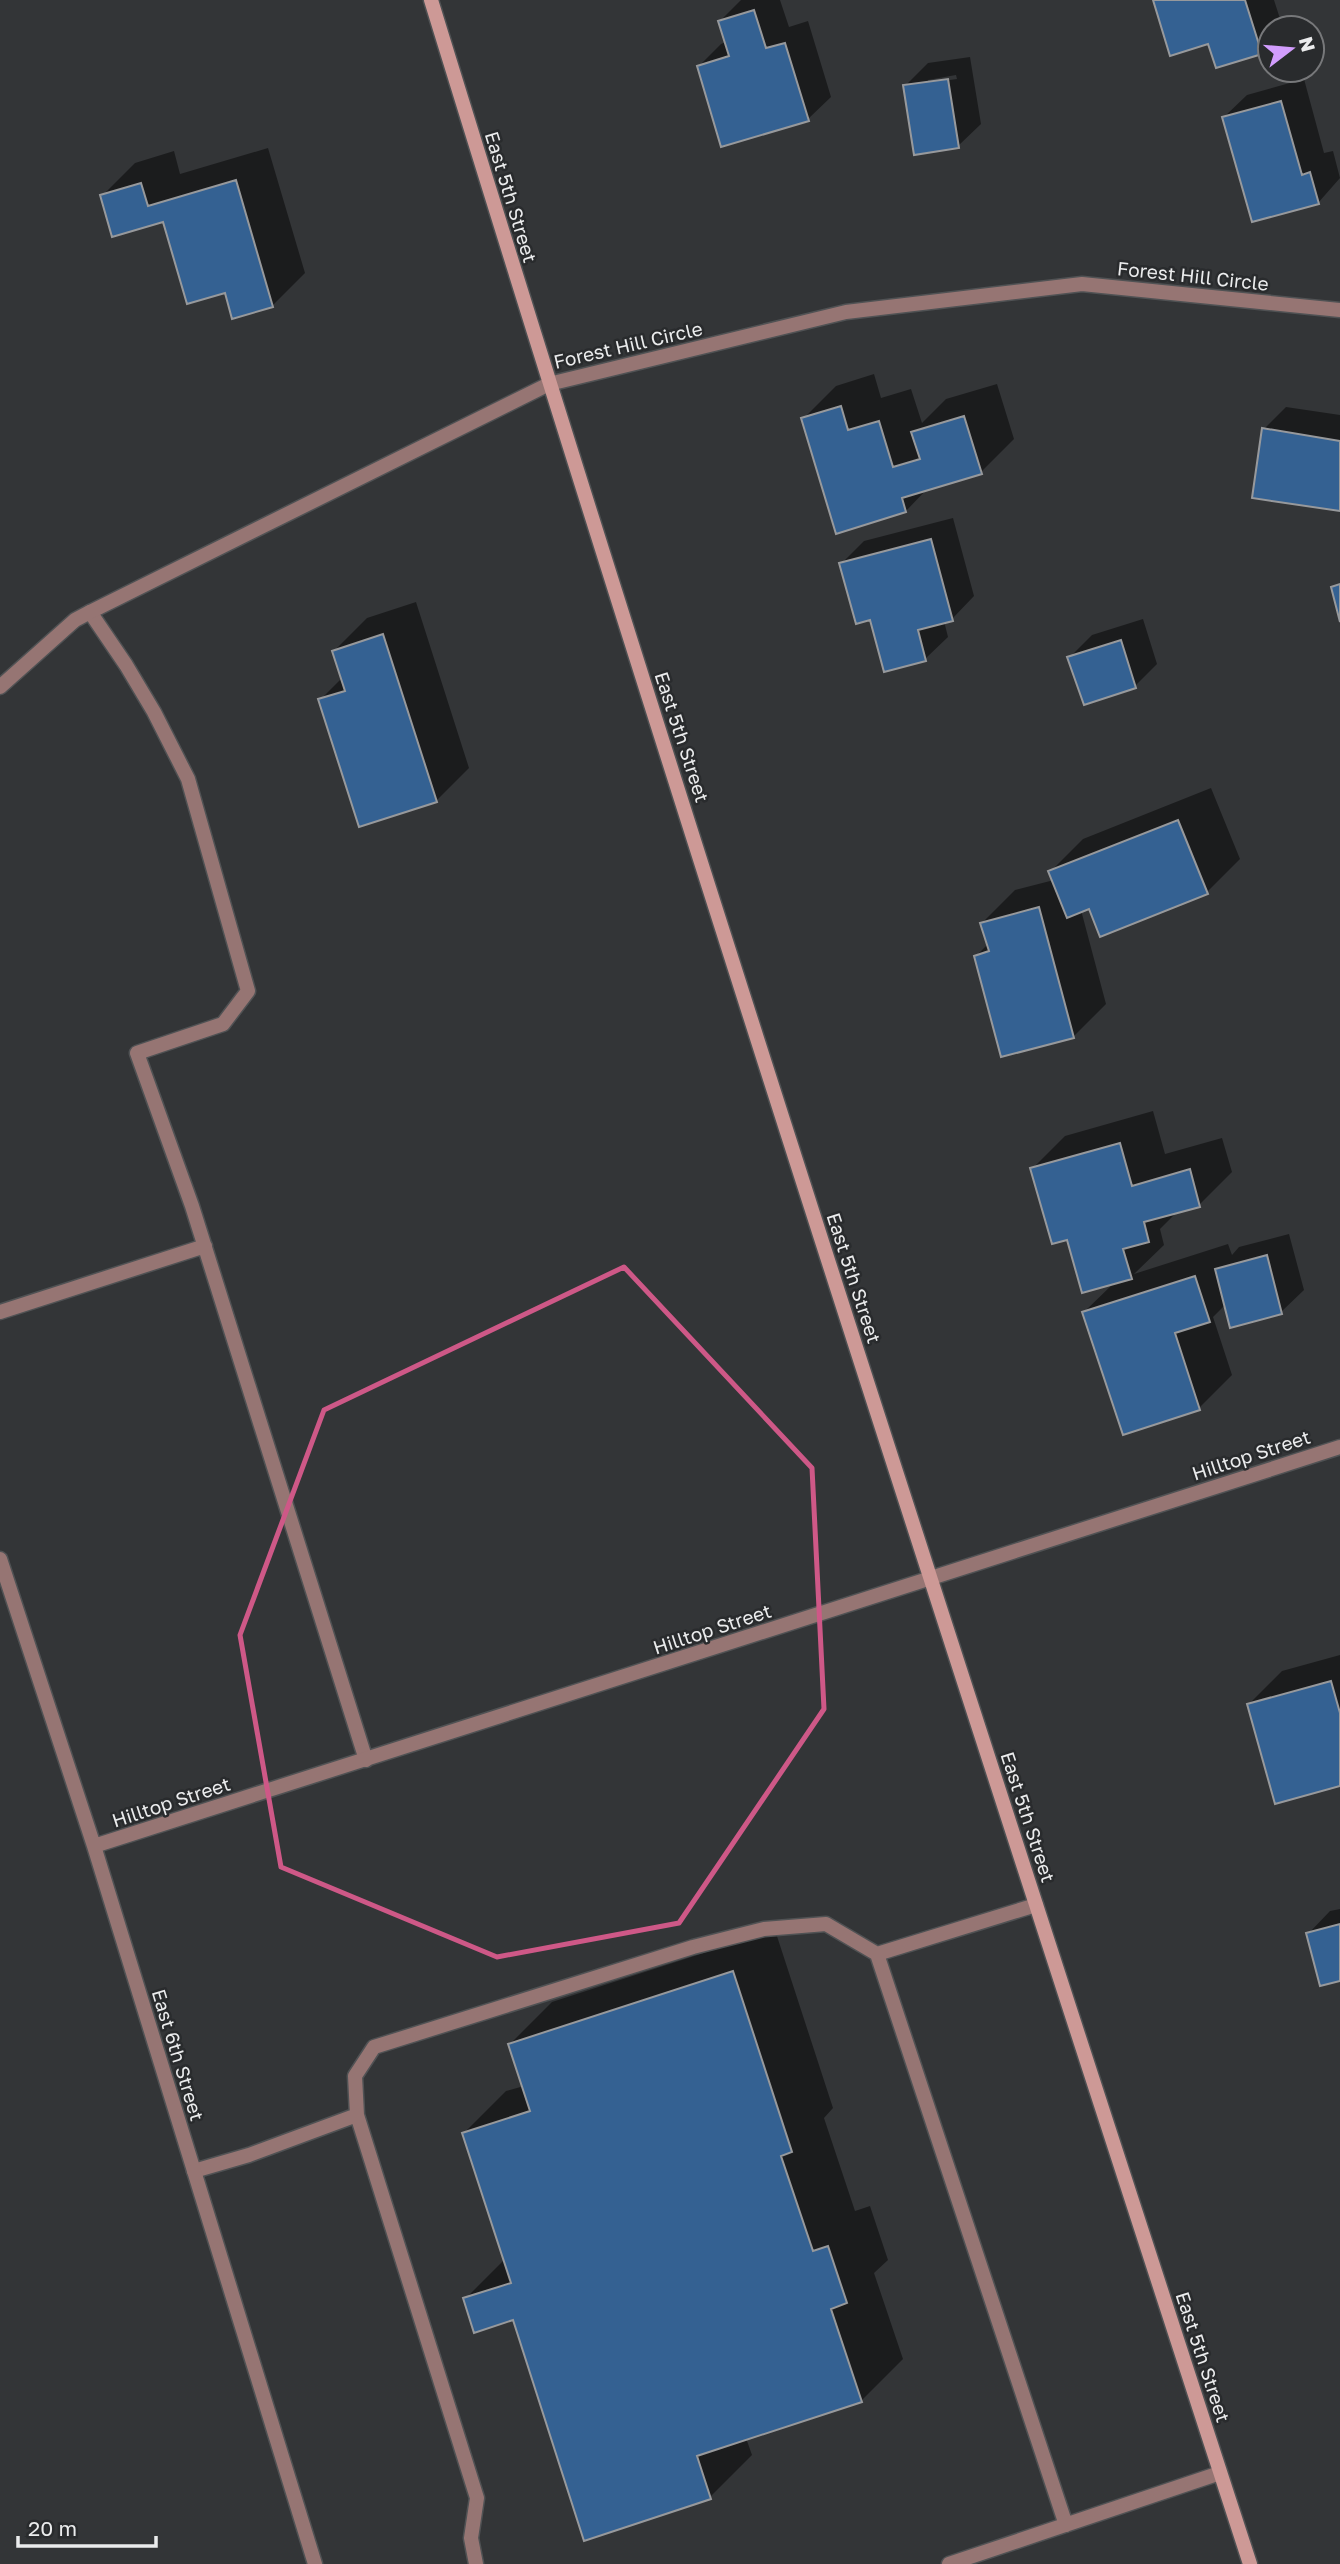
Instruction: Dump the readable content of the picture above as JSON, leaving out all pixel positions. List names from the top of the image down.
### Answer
{
  "streets": {
    "main road": ["East 5th Street"],
    "street": ["Forest Hill Circle", "Hilltop Street", "East 6th Street"]
  },
  "crossings": [
    ["East 5th Street", "Forest Hill Circle"],
    ["East 5th Street", "Hilltop Street"],
    ["Hilltop Street", "East 6th Street"]
  ],
  "scale_bar": "20 m",
  "north": "right"
}
